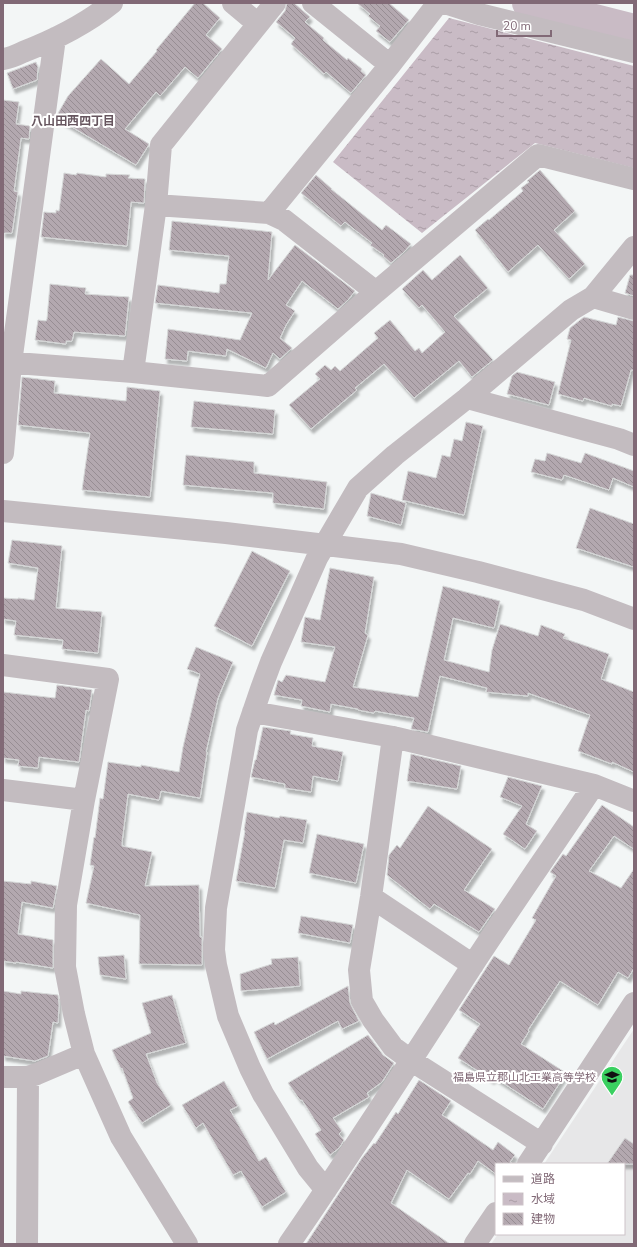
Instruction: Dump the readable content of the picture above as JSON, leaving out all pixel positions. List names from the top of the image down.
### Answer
{
  "districts": ["八山田西四丁目"],
  "places": {
    "school or university": ["福島県立郡山北工業高等学校"]
  },
  "legend": ["道路", "水域", "建物"],
  "scale_bar": "20 m"
}
